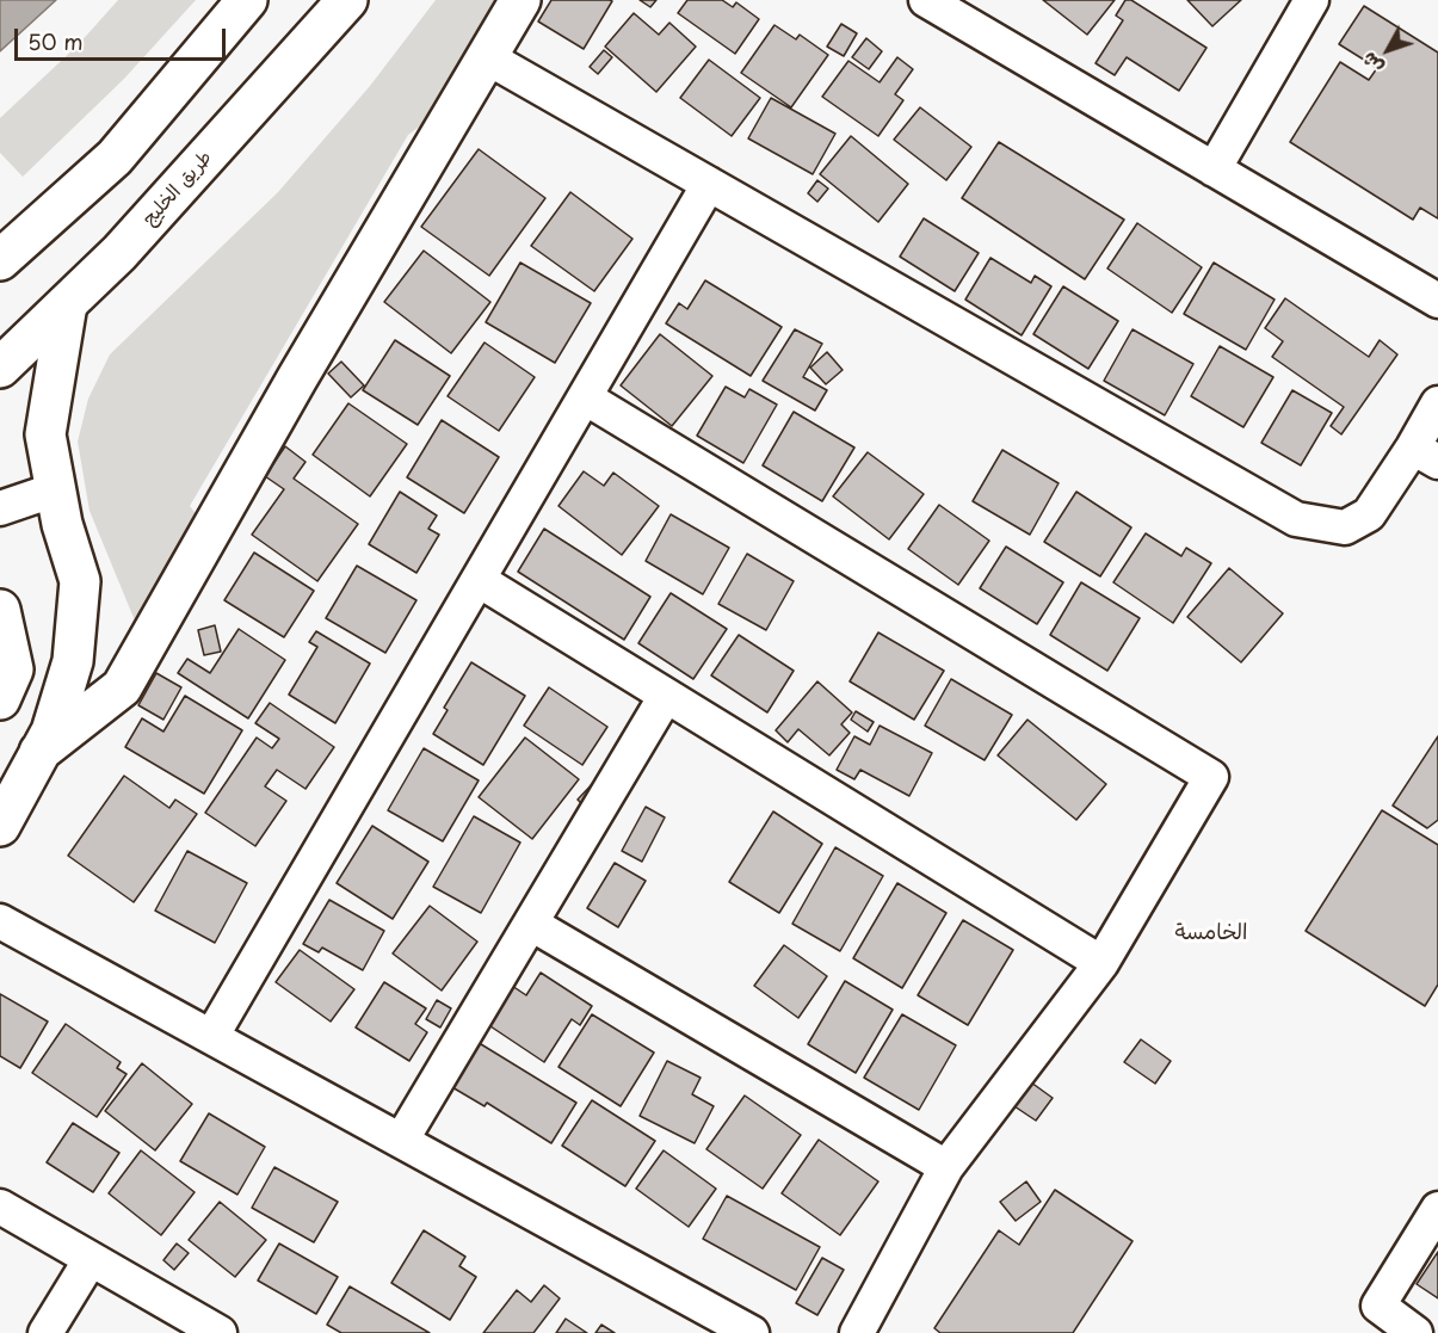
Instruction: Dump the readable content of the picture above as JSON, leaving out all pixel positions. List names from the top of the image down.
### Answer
{
  "streets": {
    "street": ["طريق الخليج"]
  },
  "districts": ["الخامسة"],
  "scale_bar": "50 m",
  "north": "bottom left"
}
